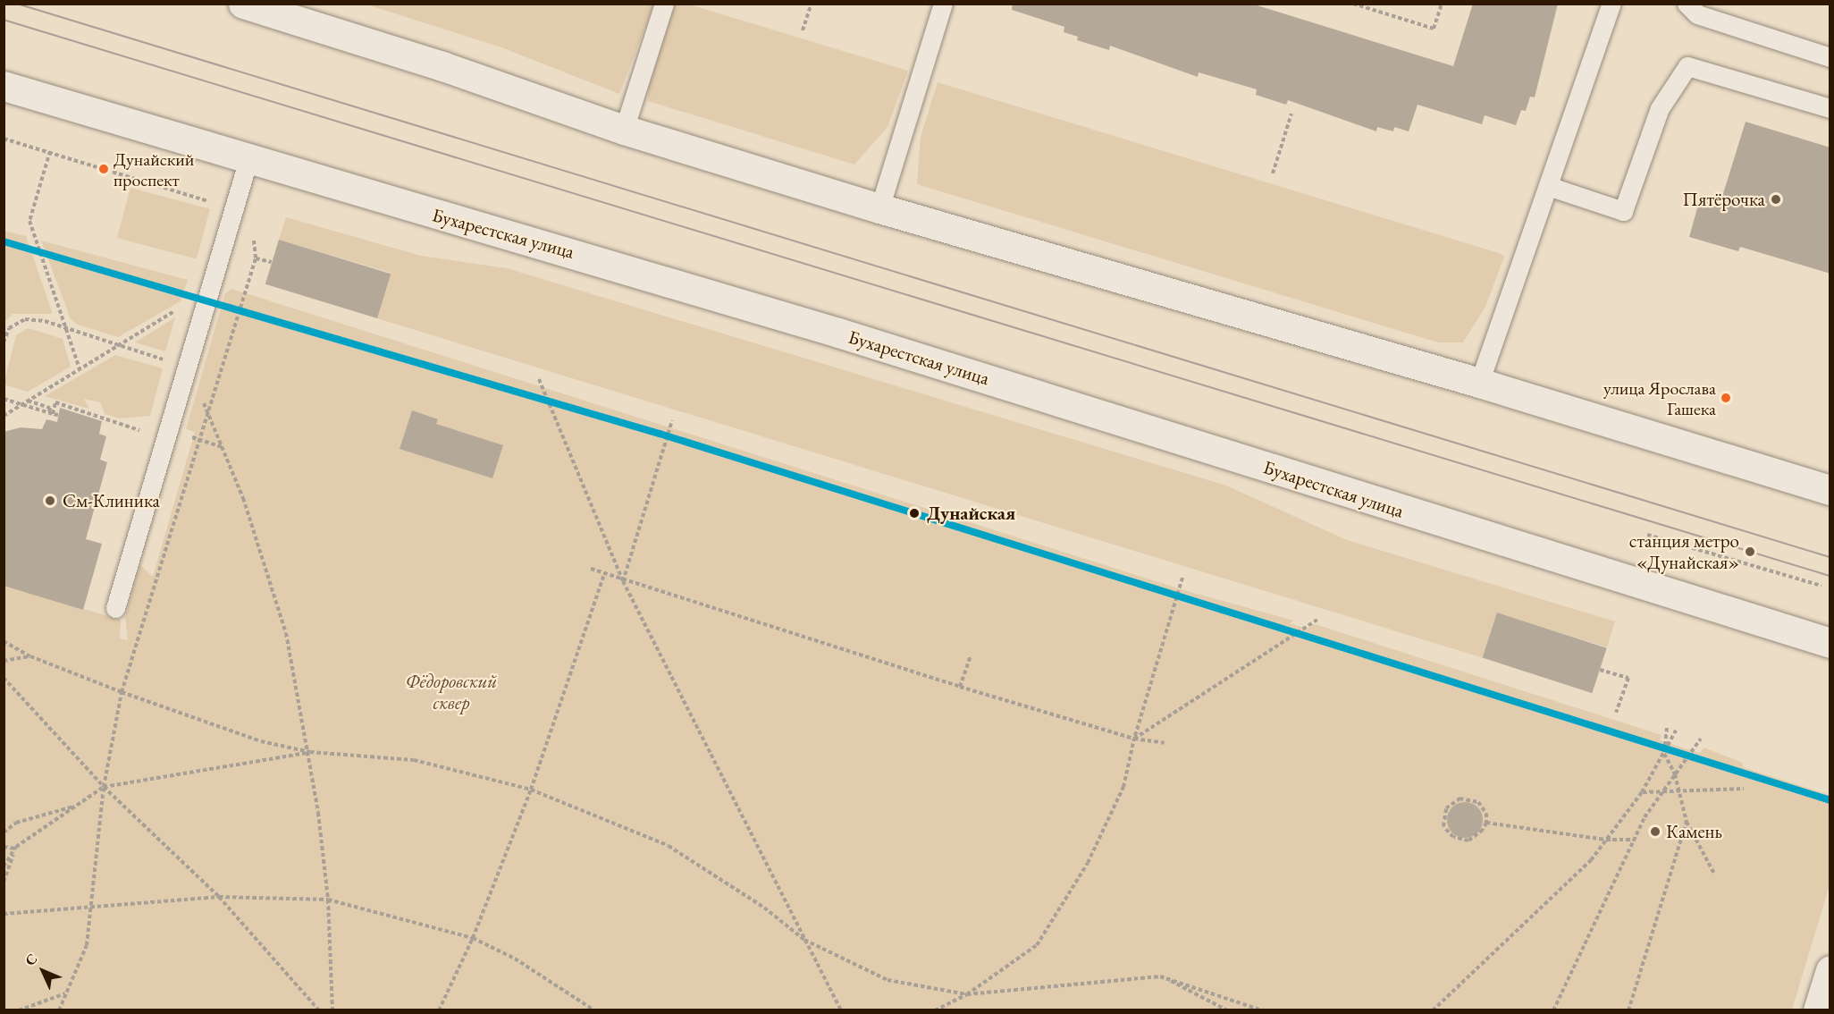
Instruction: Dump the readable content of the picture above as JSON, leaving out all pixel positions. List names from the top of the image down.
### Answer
{
  "streets": {
    "street": ["Бухарестская улица"]
  },
  "parks": ["Фёдоровский сквер"],
  "places": [
    "Дунайский проспект",
    "Пятёрочка",
    "улица Ярослава Гашека",
    "См-Клиника",
    "Дунайская",
    "станция метро «Дунайская»",
    "Камень"
  ],
  "north": "top left"
}
